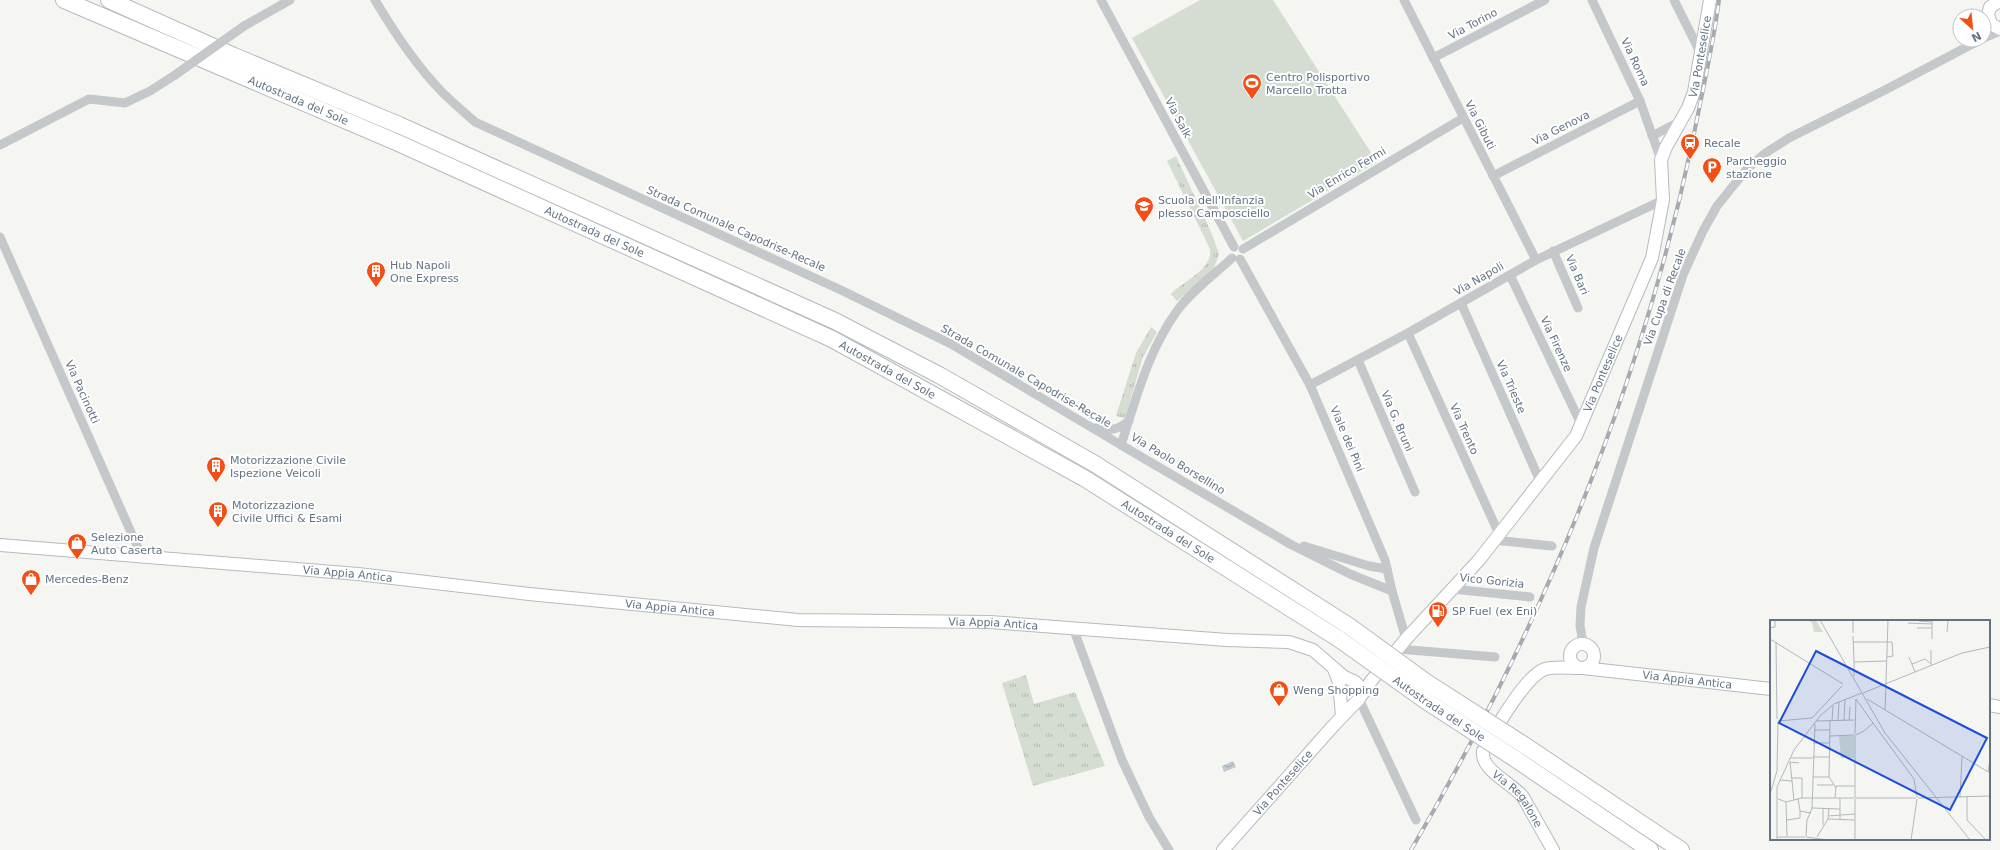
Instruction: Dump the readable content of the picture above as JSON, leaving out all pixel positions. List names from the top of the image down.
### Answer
{
  "streets": {
    "highway": ["Autostrada del Sole"],
    "street": [
      "Via Torino",
      "Via Ponteselice",
      "Via Roma",
      "Via Salk",
      "Via Gibuti",
      "Via Genova",
      "Via Enrico Fermi",
      "Strada Comunale Capodrise-Recale",
      "Via Bari",
      "Via Napoli",
      "Via Cupa di Recale",
      "Via Firenze",
      "Via Trieste",
      "Via Pacinotti",
      "Via G. Bruni",
      "Via Trento",
      "Viale dei Pini",
      "Via Paolo Borsellino",
      "Via Appia Antica",
      "Vico Gorizia",
      "Via Regalone"
    ]
  },
  "crossings": [
    ["Via Torino", "Via Gibuti"],
    ["Via Ponteselice", "Via Roma"],
    ["Via Ponteselice", "Via Napoli"],
    ["Via Ponteselice", "Via Firenze"],
    ["Via Ponteselice", "Via Trieste"],
    ["Via Ponteselice", "Via Trento"],
    ["Via Ponteselice", "Viale dei Pini"],
    ["Via Ponteselice", "Via Appia Antica"],
    ["Via Ponteselice", "Vico Gorizia"],
    ["Via Roma", "Via Genova"],
    ["Via Salk", "Via Enrico Fermi"],
    ["Via Gibuti", "Via Genova"],
    ["Via Gibuti", "Via Enrico Fermi"],
    ["Via Gibuti", "Via Napoli"],
    ["Strada Comunale Capodrise-Recale", "Via Paolo Borsellino"],
    ["Via Bari", "Via Napoli"],
    ["Via Napoli", "Via Firenze"],
    ["Via Napoli", "Via Trieste"],
    ["Via Napoli", "Via G. Bruni"],
    ["Via Napoli", "Via Trento"],
    ["Via Napoli", "Viale dei Pini"],
    ["Via Cupa di Recale", "Via Appia Antica"],
    ["Via Pacinotti", "Via Appia Antica"],
    ["Viale dei Pini", "Via Paolo Borsellino"]
  ],
  "places": {
    "sports": ["Centro Polisportivo Marcello Trotta"],
    "station": ["Recale"],
    "parking": ["Parcheggio stazione"],
    "school or university": ["Scuola dell'Infanzia plesso Camposciello"],
    "building": ["Hub Napoli One Express", "Motorizzazione Civile Ispezione Veicoli", "Motorizzazione Civile Uffici & Esami"],
    "shop": ["Selezione Auto Caserta", "Mercedes-Benz", "Weng Shopping"],
    "fuel station": ["SP Fuel (ex Eni)"]
  },
  "north": "bottom right"
}
